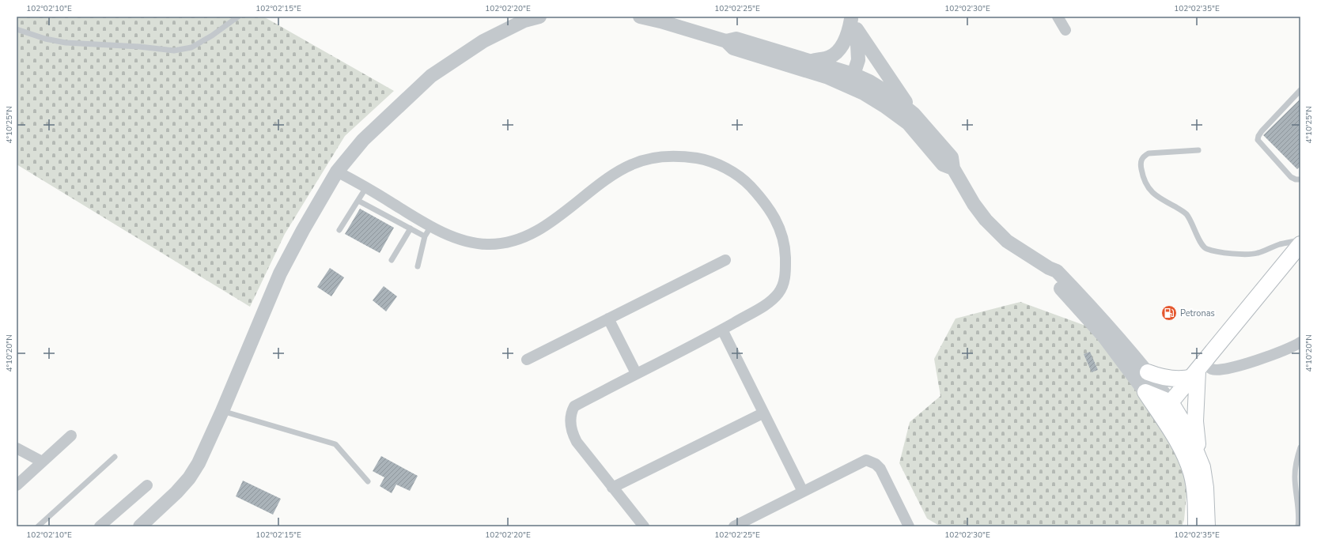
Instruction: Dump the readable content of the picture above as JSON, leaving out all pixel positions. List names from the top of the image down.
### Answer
{
  "places": {
    "fuel station": ["Petronas"]
  },
  "coordinates": [
    "102°02'10\"E",
    "102°02'15\"E",
    "102°02'20\"E",
    "102°02'25\"E",
    "102°02'30\"E",
    "102°02'35\"E",
    "4°10'25\"N",
    "4°10'20\"N"
  ]
}
